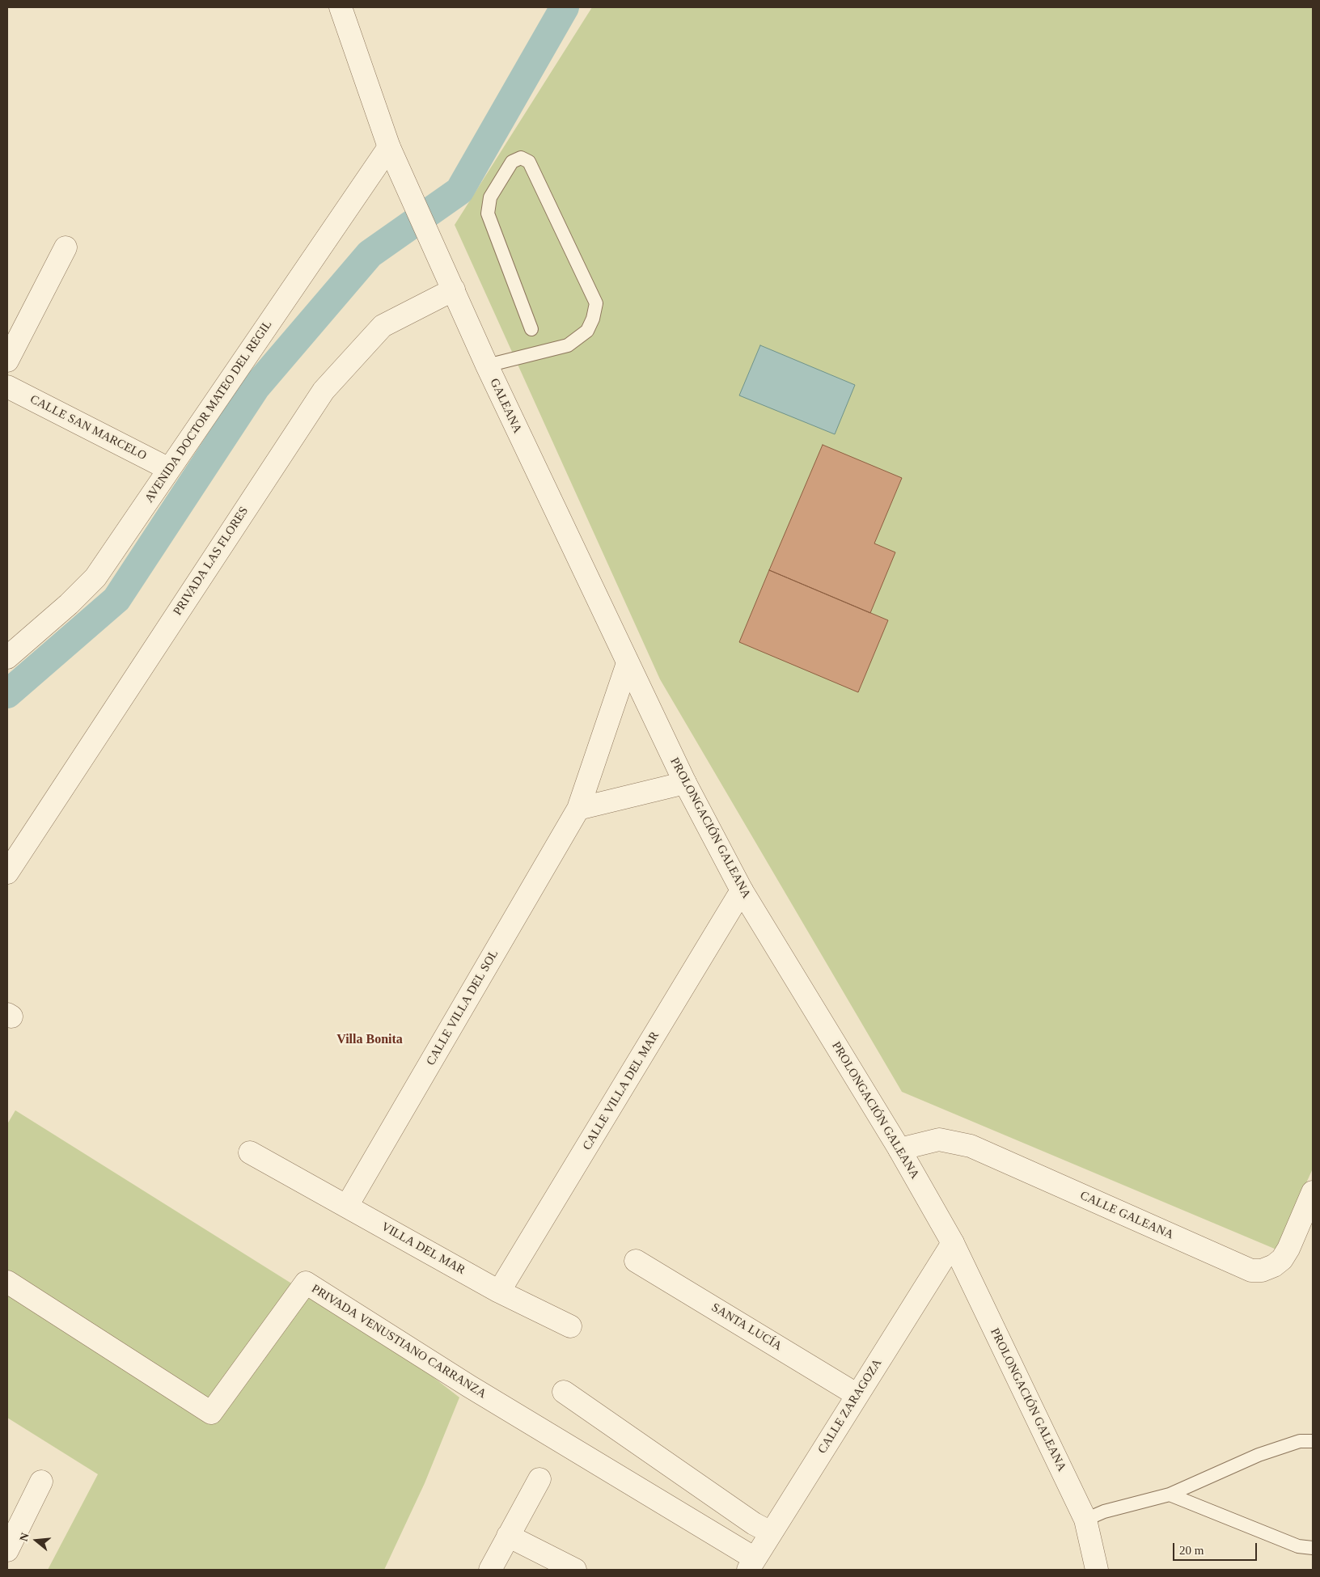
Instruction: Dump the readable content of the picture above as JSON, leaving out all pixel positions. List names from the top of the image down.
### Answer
{
  "streets": {
    "street": [
      "GALEANA",
      "AVENIDA DOCTOR MATEO DEL REGIL",
      "CALLE SAN MARCELO",
      "PRIVADA LAS FLORES",
      "PROLONGACIÓN GALEANA",
      "CALLE VILLA DEL SOL",
      "CALLE VILLA DEL MAR",
      "CALLE GALEANA",
      "VILLA DEL MAR",
      "SANTA LUCÍA",
      "PRIVADA VENUSTIANO CARRANZA",
      "CALLE ZARAGOZA"
    ]
  },
  "crossings": [
    ["GALEANA", "AVENIDA DOCTOR MATEO DEL REGIL"],
    ["GALEANA", "PRIVADA LAS FLORES"],
    ["GALEANA", "PROLONGACIÓN GALEANA"],
    ["GALEANA", "CALLE VILLA DEL SOL"],
    ["AVENIDA DOCTOR MATEO DEL REGIL", "CALLE SAN MARCELO"],
    ["PROLONGACIÓN GALEANA", "CALLE VILLA DEL SOL"],
    ["PROLONGACIÓN GALEANA", "CALLE VILLA DEL MAR"],
    ["PROLONGACIÓN GALEANA", "CALLE GALEANA"],
    ["PROLONGACIÓN GALEANA", "CALLE ZARAGOZA"],
    ["CALLE VILLA DEL SOL", "VILLA DEL MAR"],
    ["CALLE VILLA DEL MAR", "VILLA DEL MAR"],
    ["SANTA LUCÍA", "CALLE ZARAGOZA"],
    ["PRIVADA VENUSTIANO CARRANZA", "CALLE ZARAGOZA"]
  ],
  "districts": ["Villa Bonita"],
  "scale_bar": "20 m",
  "north": "left"
}
